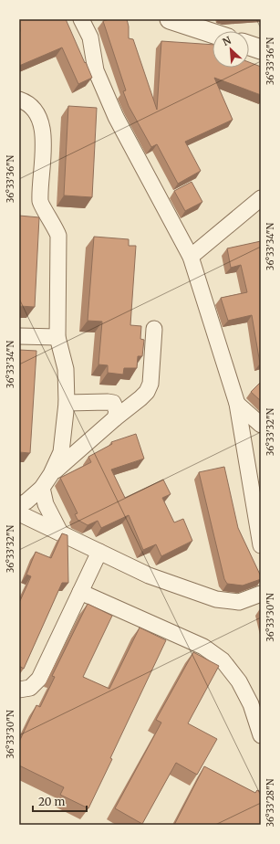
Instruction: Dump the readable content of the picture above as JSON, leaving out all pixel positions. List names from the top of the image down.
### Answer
{
  "scale_bar": "20 m",
  "north": "top left",
  "coordinates": [
    "36°33'36\"N",
    "36°33'34\"N",
    "36°33'32\"N",
    "36°33'30\"N",
    "36°33'28\"N"
  ]
}
